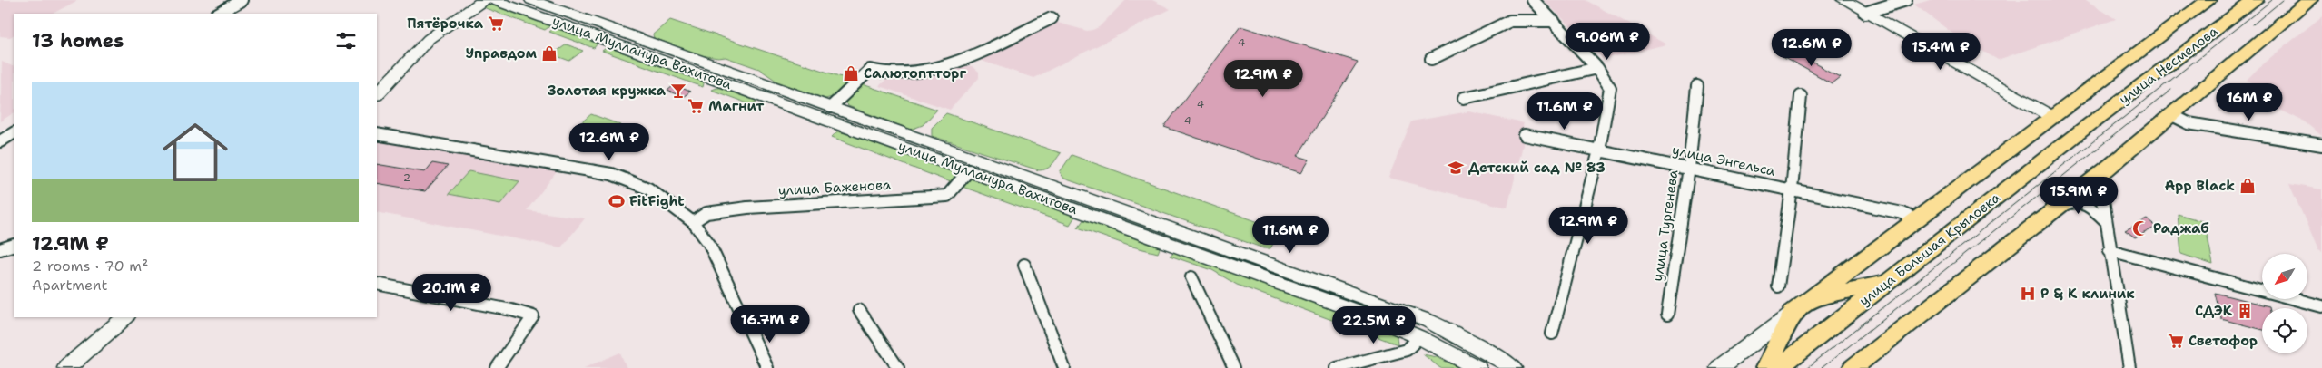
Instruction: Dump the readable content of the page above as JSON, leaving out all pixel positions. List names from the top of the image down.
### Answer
{
  "streets": {
    "main road": ["улица Мулланура Вахитова", "улица Несмелова", "улица Большая Крыловка"],
    "street": ["улица Энгельса", "улица Баженова", "улица Тургенева"]
  },
  "crossings": [
    ["улица Мулланура Вахитова", "улица Баженова"],
    ["улица Несмелова", "улица Большая Крыловка"],
    ["улица Энгельса", "улица Тургенева"]
  ],
  "places": {
    "supermarket": ["Пятёрочка", "Магнит", "Светофор"],
    "shop": ["Управдом", "Салютоптторг", "App Black"],
    "bar": ["Золотая кружка"],
    "school or university": ["Детский сад № 83"],
    "sports": ["FitFight"],
    "mosque": ["Раджаб"],
    "hospital": ["Р & К клиник"],
    "building": ["СДЭК"]
  },
  "house_numbers": [
    "4",
    "4",
    "4",
    "2"
  ],
  "north": "bottom left",
  "page": {
    "heading": "13 homes",
    "price": [
      "9.06M ₽",
      "12.6M ₽",
      "15.4M ₽",
      "12.9M ₽",
      "16M ₽",
      "11.6M ₽",
      "12.6M ₽",
      "15.9M ₽",
      "12.9M ₽",
      "11.6M ₽",
      "20.1M ₽",
      "16.7M ₽",
      "22.5M ₽"
    ],
    "list": [
      {
        "name": "12.9M ₽",
        "note": "2 rooms · 70 m² · Apartment"
      }
    ]
  }
}
